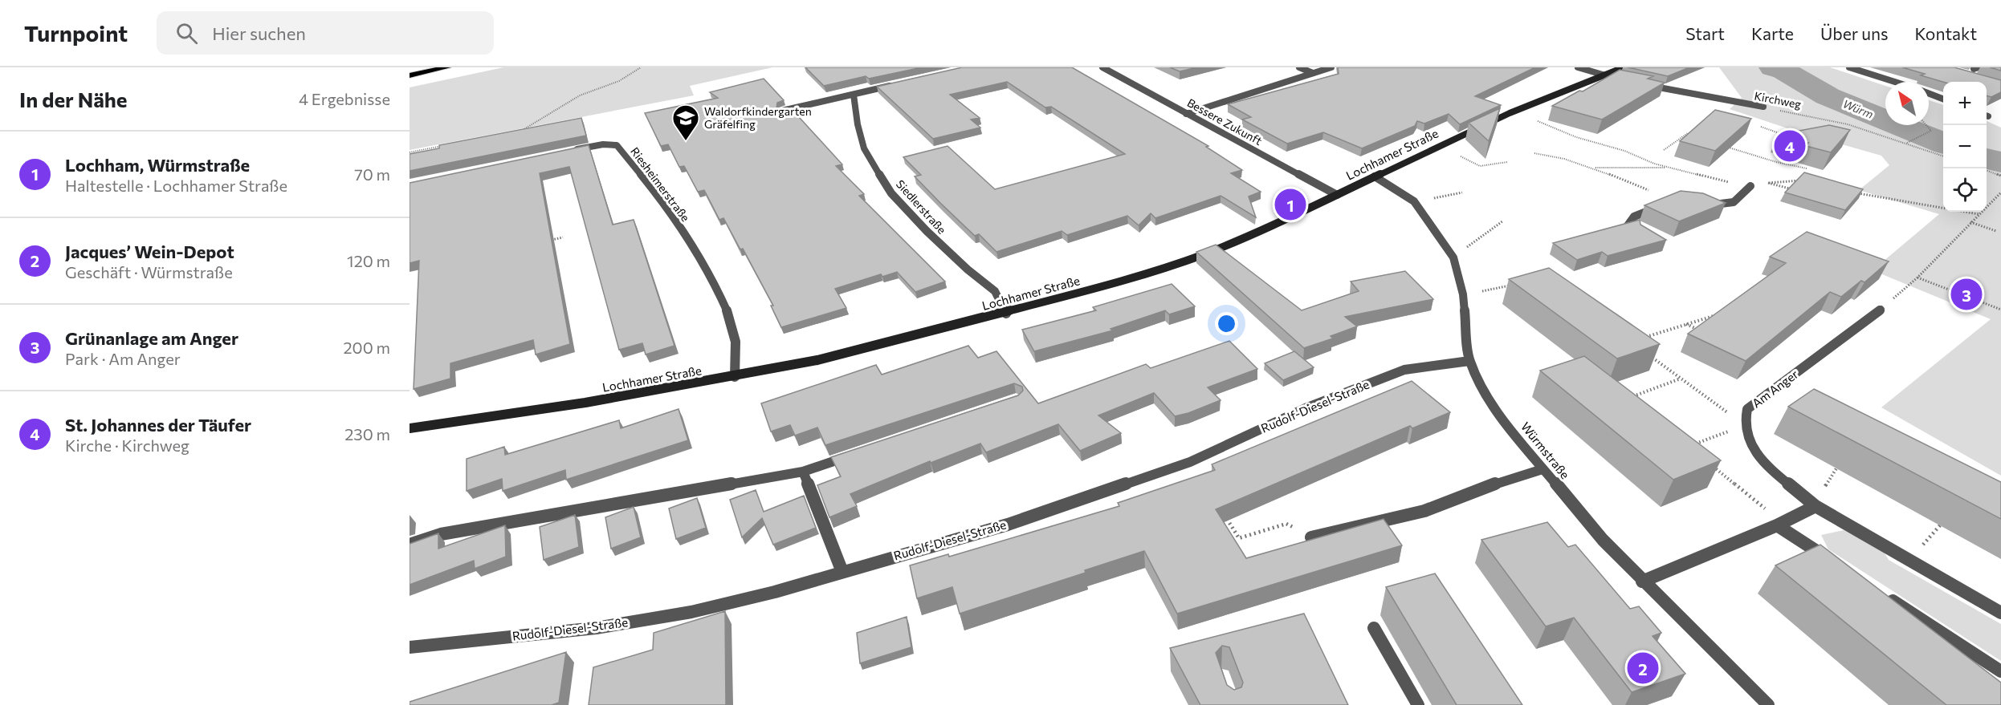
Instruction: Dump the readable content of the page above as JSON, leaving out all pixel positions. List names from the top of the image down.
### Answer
{
  "streets": {
    "street": [
      "Kirchweg",
      "Bessere Zukunft",
      "Lochhamer Straße",
      "Riesheimerstraße",
      "Siedlerstraße",
      "Am Anger",
      "Rudolf-Diesel-Straße",
      "Würmstraße"
    ]
  },
  "crossings": [
    ["Bessere Zukunft", "Lochhamer Straße"],
    ["Lochhamer Straße", "Riesheimerstraße"],
    ["Lochhamer Straße", "Siedlerstraße"],
    ["Lochhamer Straße", "Würmstraße"],
    ["Rudolf-Diesel-Straße", "Würmstraße"]
  ],
  "water": ["Würm"],
  "places": {
    "school or university": ["Waldorfkindergarten Gräfelfing"]
  },
  "north": "top left",
  "page": {
    "header": "Turnpoint",
    "search": "Hier suchen",
    "nav": [
      "Start",
      "Karte",
      "Über uns",
      "Kontakt"
    ],
    "heading": ["In der Nähe", "4 Ergebnisse"],
    "map_buttons": ["+", "−"],
    "pins": [
      "4",
      "1",
      "3",
      "2"
    ],
    "list": [
      {
        "mark": "1",
        "name": "Lochham, Würmstraße",
        "note": "Haltestelle · Lochhamer Straße",
        "value": "70 m"
      },
      {
        "mark": "2",
        "name": "Jacques’ Wein-Depot",
        "note": "Geschäft · Würmstraße",
        "value": "120 m"
      },
      {
        "mark": "3",
        "name": "Grünanlage am Anger",
        "note": "Park · Am Anger",
        "value": "200 m"
      },
      {
        "mark": "4",
        "name": "St. Johannes der Täufer",
        "note": "Kirche · Kirchweg",
        "value": "230 m"
      }
    ]
  }
}
